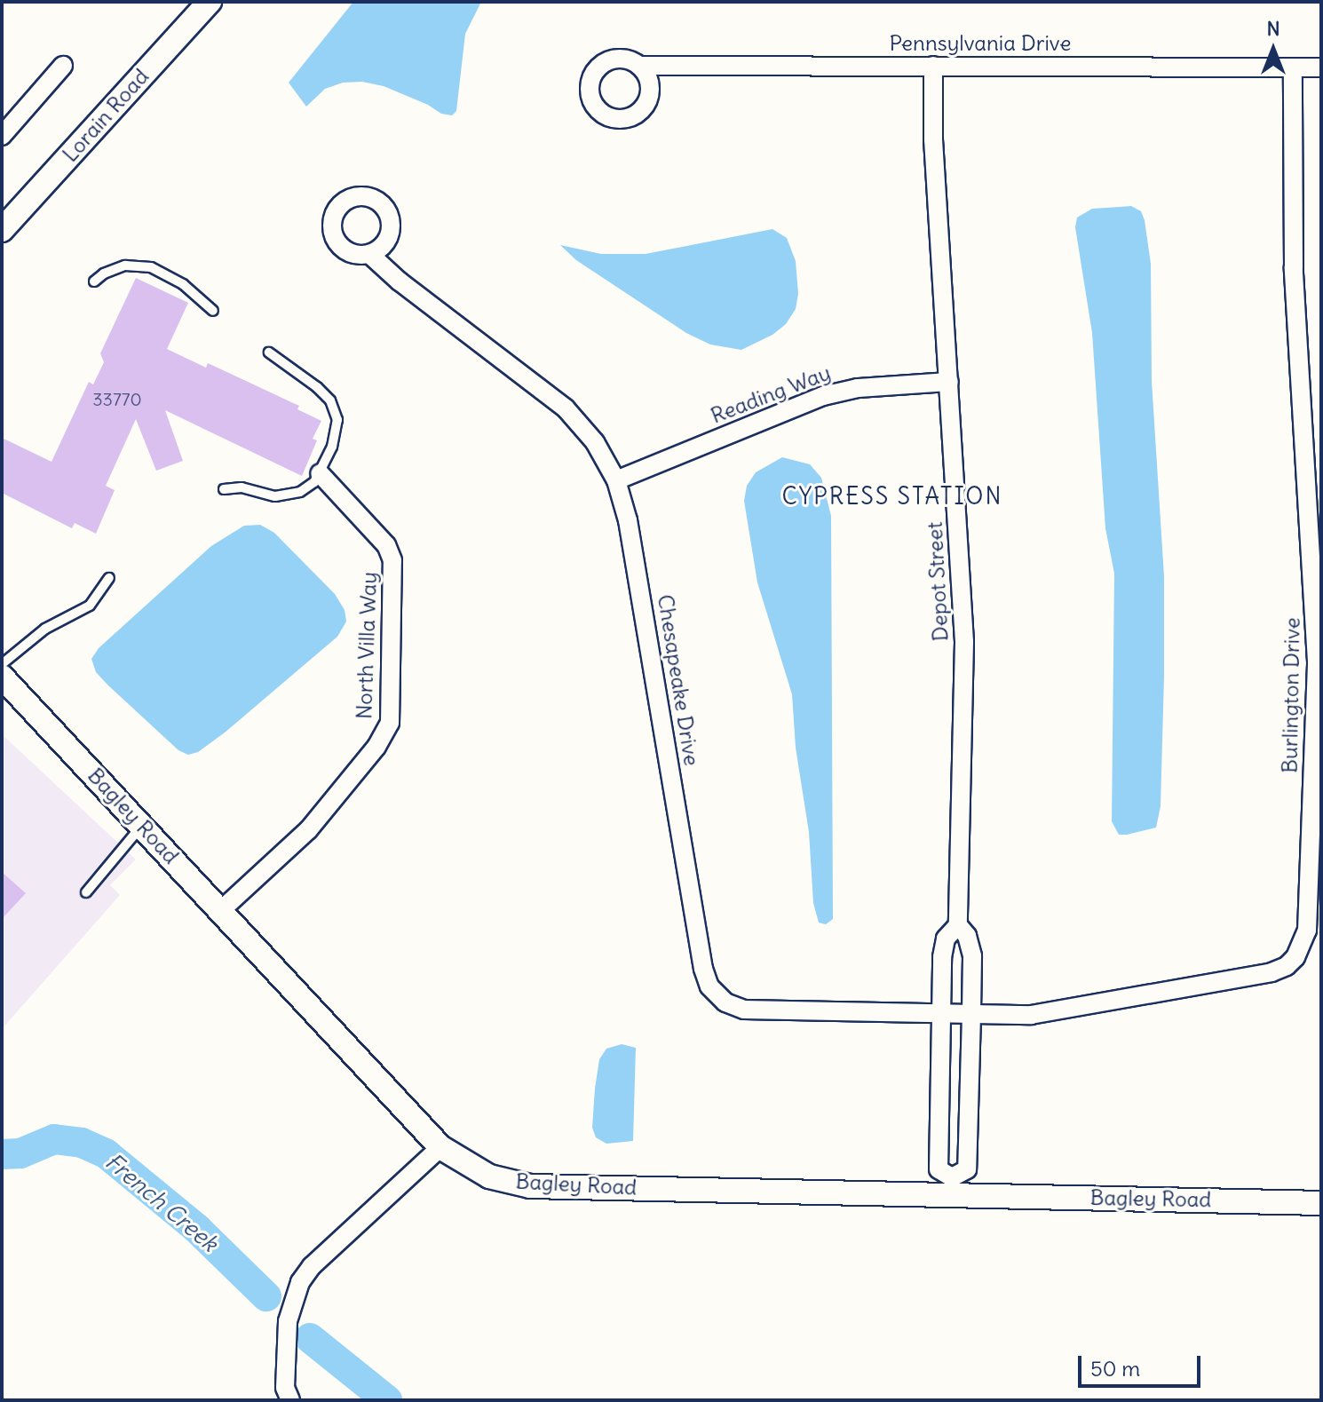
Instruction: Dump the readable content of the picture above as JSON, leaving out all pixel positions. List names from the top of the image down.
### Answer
{
  "streets": {
    "street": [
      "Pennsylvania Drive",
      "Lorain Road",
      "Reading Way",
      "Depot Street",
      "North Villa Way",
      "Chesapeake Drive",
      "Burlington Drive",
      "Bagley Road"
    ]
  },
  "crossings": [
    ["Pennsylvania Drive", "Depot Street"],
    ["Pennsylvania Drive", "Burlington Drive"],
    ["Reading Way", "Depot Street"],
    ["Reading Way", "Chesapeake Drive"],
    ["Depot Street", "Chesapeake Drive"],
    ["Depot Street", "Burlington Drive"],
    ["Depot Street", "Bagley Road"],
    ["North Villa Way", "Bagley Road"],
    ["Chesapeake Drive", "Burlington Drive"]
  ],
  "districts": ["CYPRESS STATION"],
  "water": ["French Creek"],
  "house_numbers": ["33770"],
  "scale_bar": "50 m",
  "north": "top"
}
